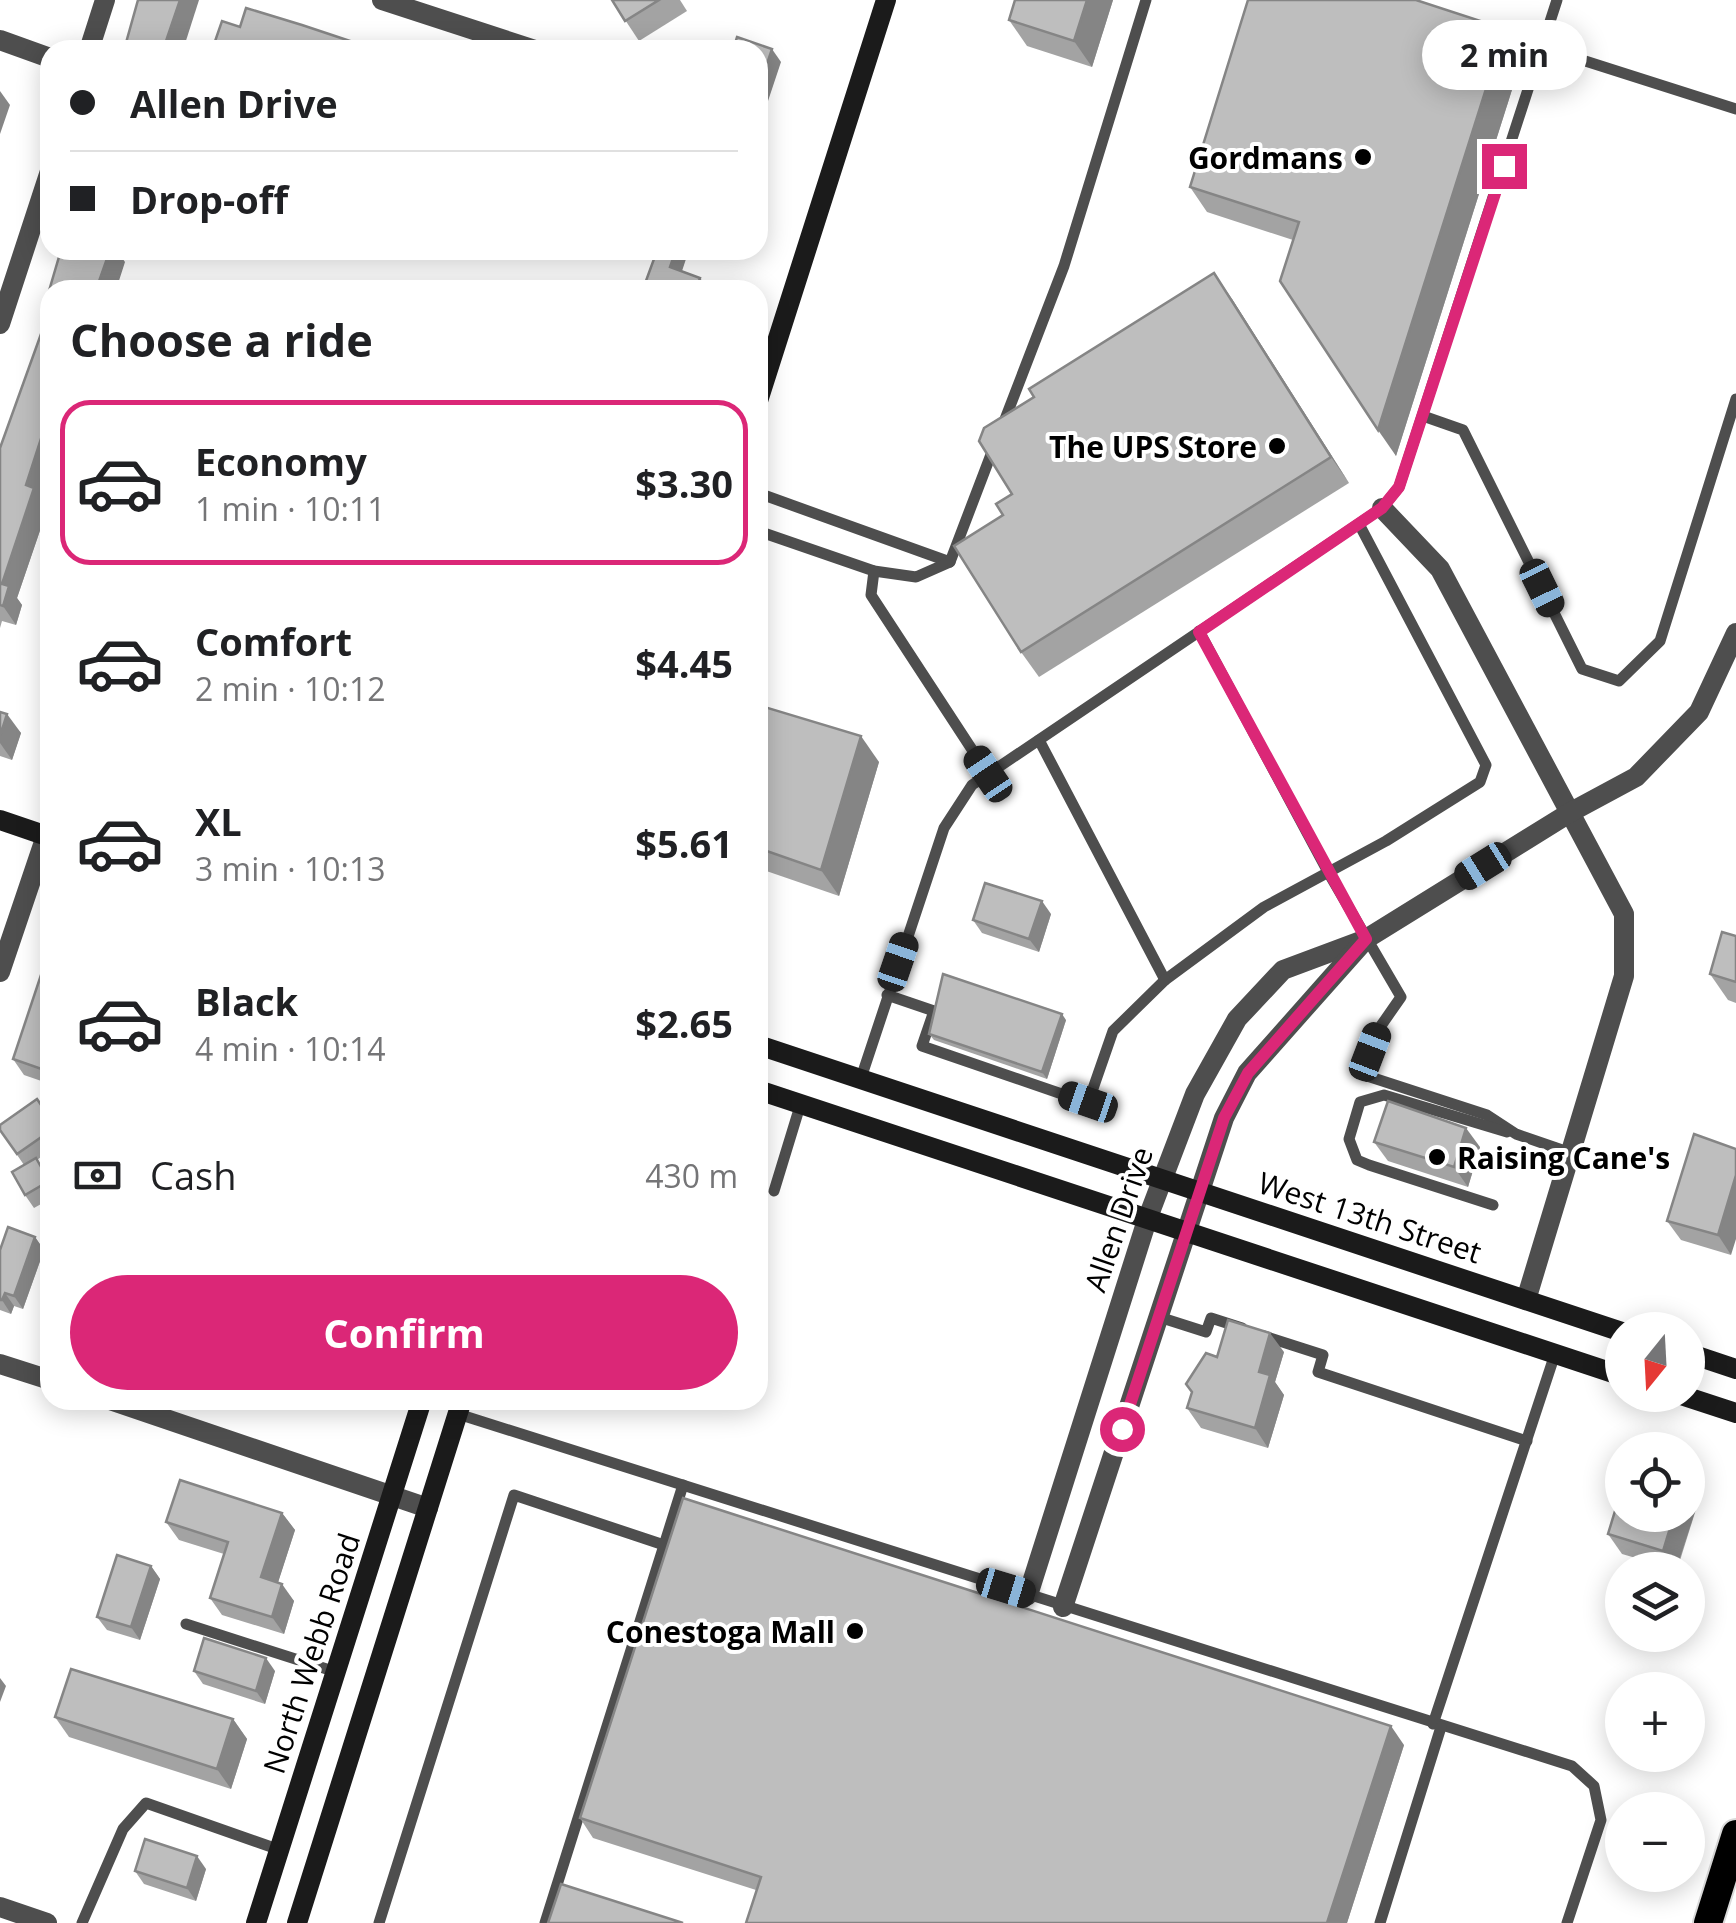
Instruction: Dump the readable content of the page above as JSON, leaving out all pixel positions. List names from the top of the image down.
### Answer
{
  "streets": {
    "main road": ["West 13th Street", "North Webb Road"],
    "street": ["Allen Drive"]
  },
  "crossings": [
    ["West 13th Street", "Allen Drive"]
  ],
  "places": [
    "Gordmans",
    "The UPS Store",
    "Raising Cane's",
    "Conestoga Mall"
  ],
  "north": "bottom",
  "page": {
    "bubble": "2 min",
    "banner": ["Allen Drive", "Drop-off"],
    "heading": "Choose a ride",
    "list": [
      {
        "name": "Economy",
        "note": "1 min · 10:11",
        "value": "$3.30"
      },
      {
        "name": "Comfort",
        "note": "2 min · 10:12",
        "value": "$4.45"
      },
      {
        "name": "XL",
        "note": "3 min · 10:13",
        "value": "$5.61"
      },
      {
        "name": "Black",
        "note": "4 min · 10:14",
        "value": "$2.65"
      }
    ],
    "pay": ["Cash", "430 m"],
    "buttons": "Confirm",
    "map_buttons": ["+", "−"]
  }
}
